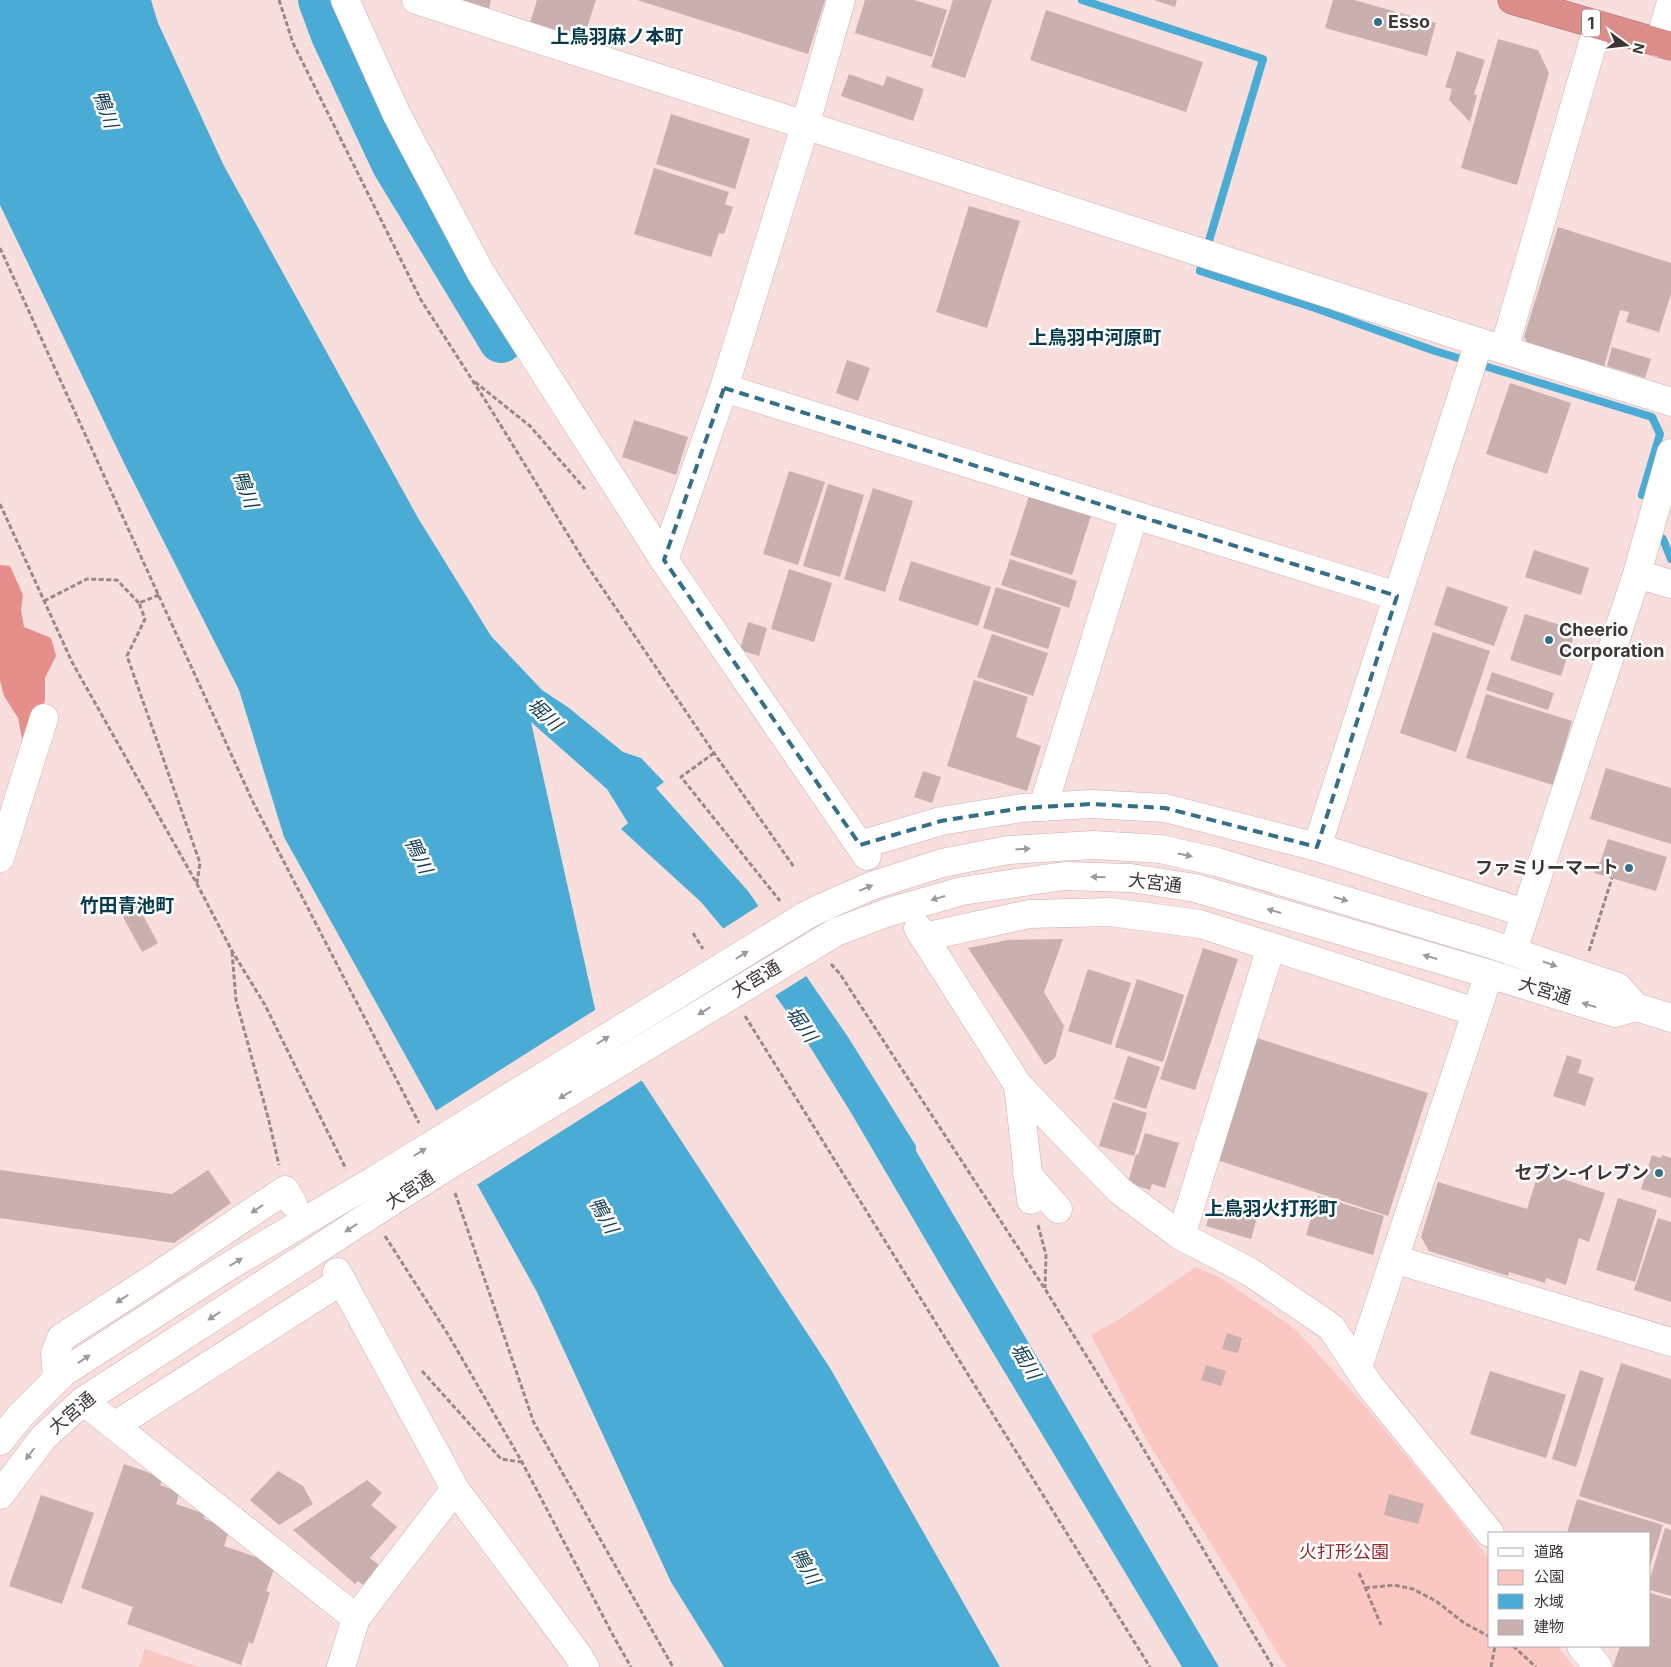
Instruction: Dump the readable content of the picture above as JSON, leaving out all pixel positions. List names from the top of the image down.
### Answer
{
  "streets": {
    "highway": ["1"],
    "street": ["大宮通"]
  },
  "districts": [
    "上鳥羽麻ノ本町",
    "上鳥羽中河原町",
    "竹田青池町",
    "上鳥羽火打形町"
  ],
  "water": ["鴨川", "堀川"],
  "parks": ["火打形公園"],
  "places": [
    "Esso",
    "Cheerio Corporation",
    "ファミリーマート",
    "セブン-イレブン"
  ],
  "legend": [
    "道路",
    "公園",
    "水域",
    "建物"
  ],
  "north": "right"
}
